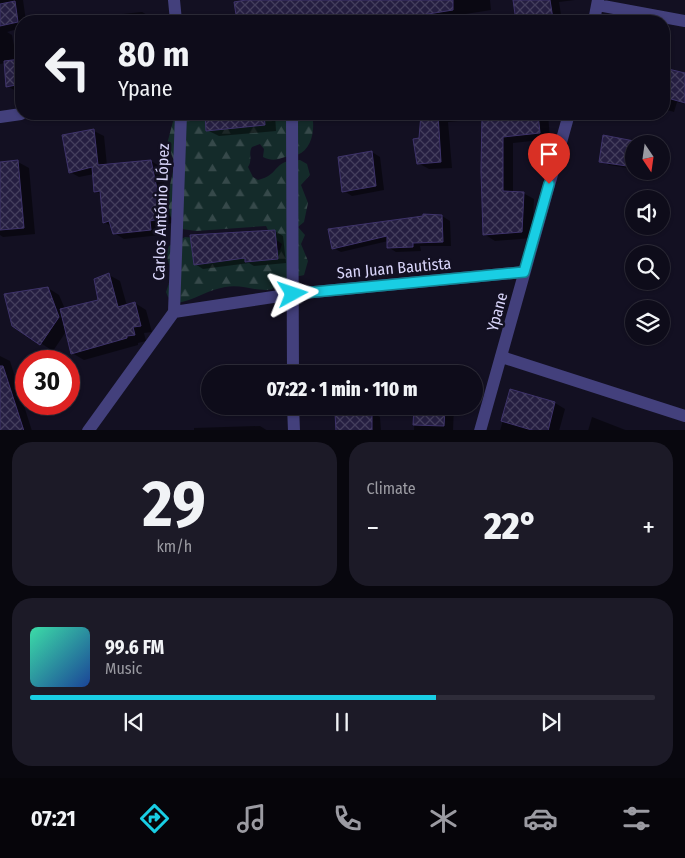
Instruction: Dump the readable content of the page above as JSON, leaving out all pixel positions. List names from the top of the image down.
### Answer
{
  "streets": {
    "street": ["Carlos António López", "San Juan Bautista", "Ypane"]
  },
  "crossings": [
    ["Carlos António López", "San Juan Bautista"],
    ["San Juan Bautista", "Ypane"]
  ],
  "north": "bottom",
  "page": {
    "turn": ["80 m", "Ypane"],
    "limit": "30",
    "trip": "07:22 · 1 min · 110 m",
    "tile": [
      ["29", "km/h"],
      "Climate"
    ],
    "heat": ["−", "22°", "+"],
    "song": ["99.6 FM", "Music"],
    "tabs": "07:21"
  }
}
